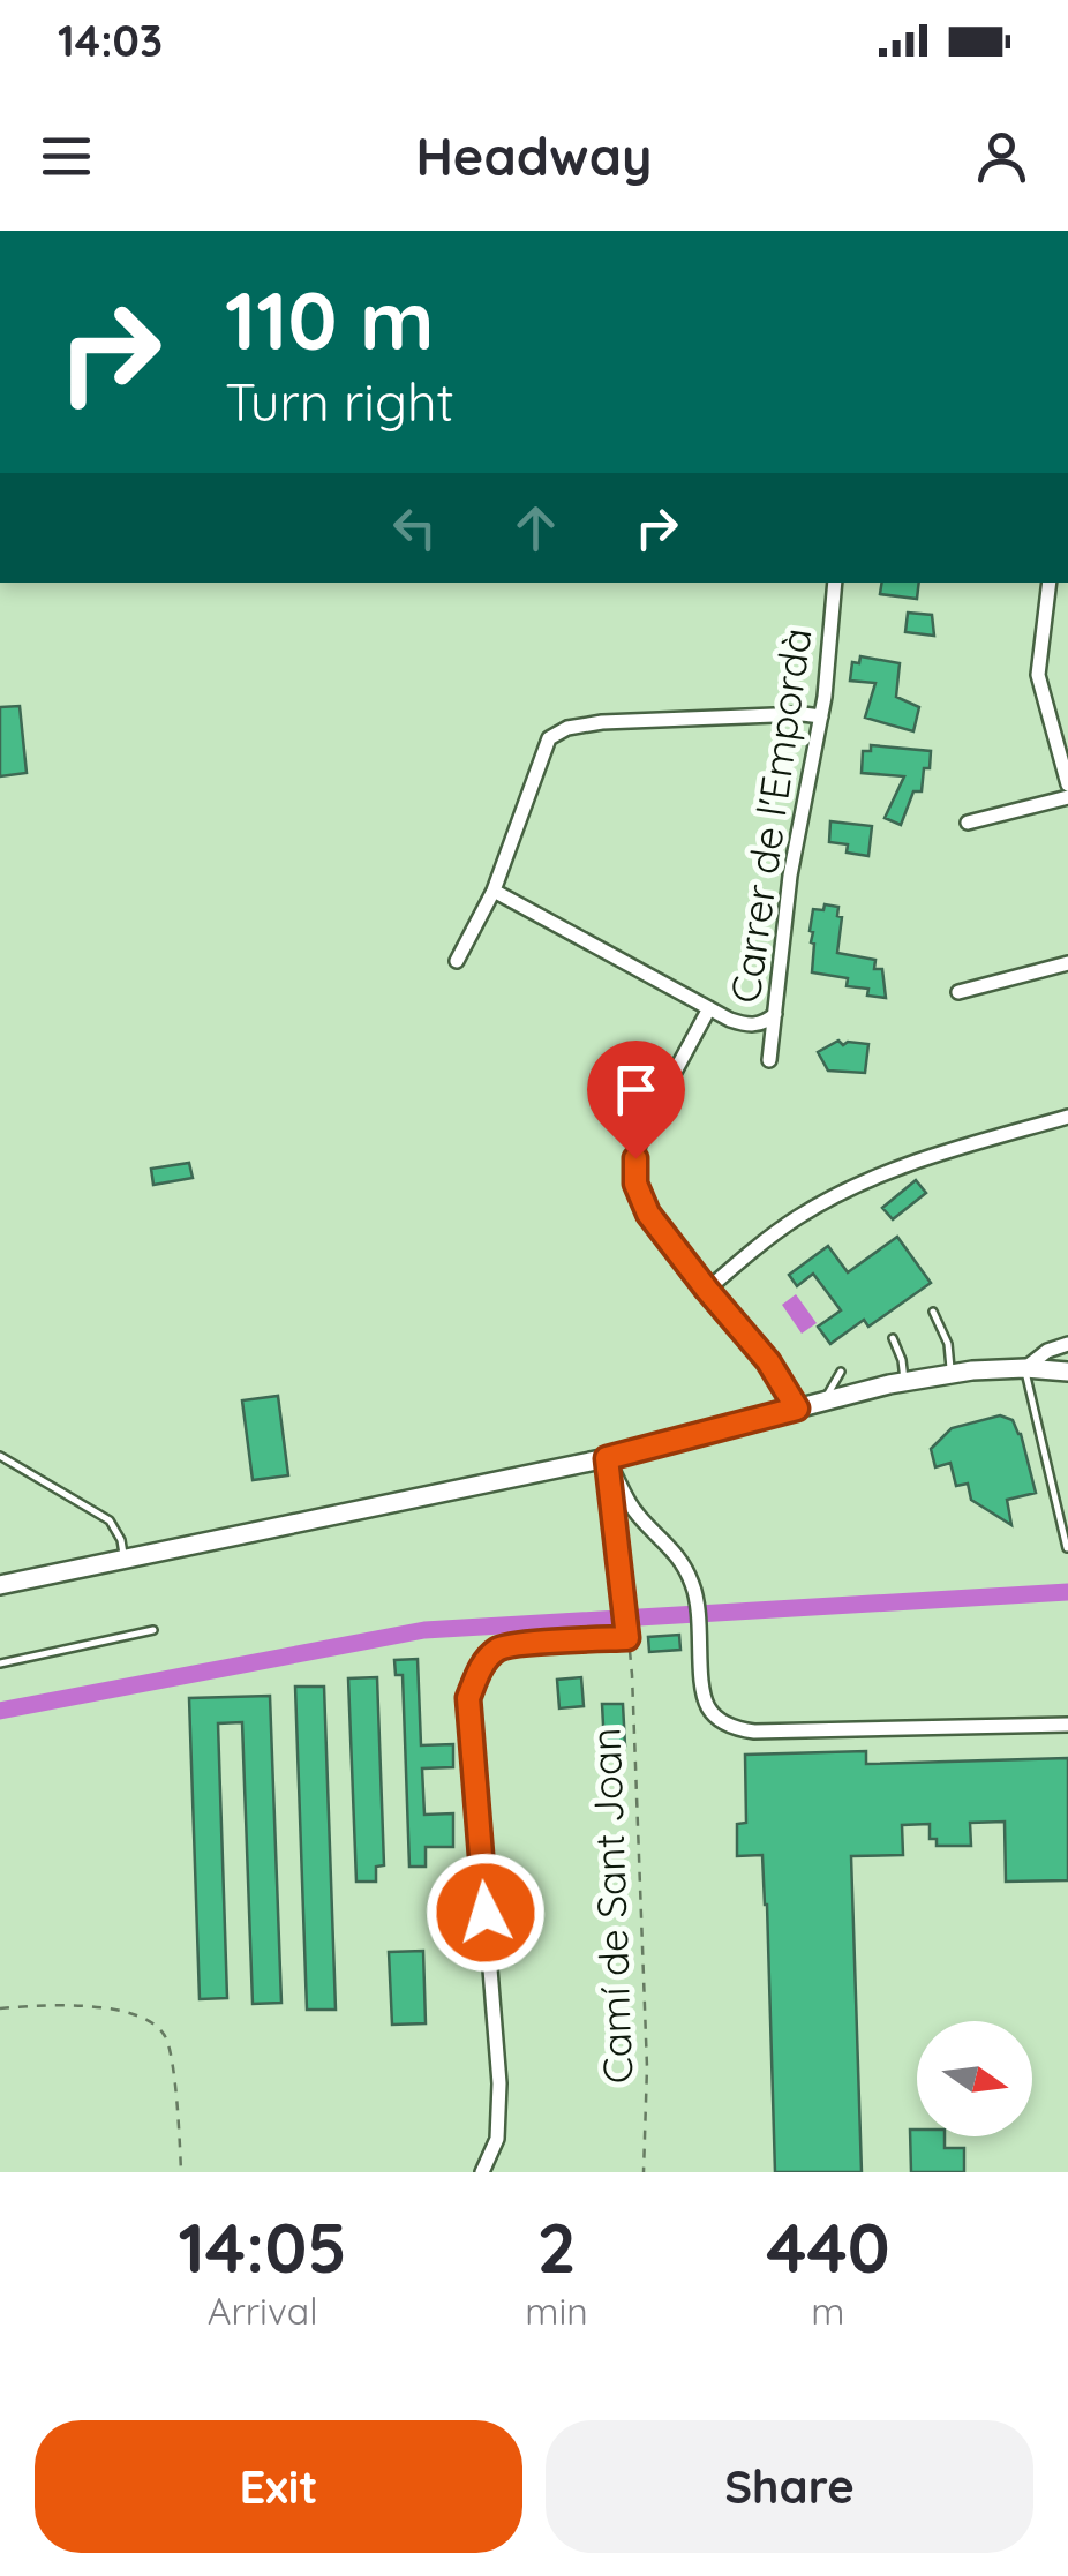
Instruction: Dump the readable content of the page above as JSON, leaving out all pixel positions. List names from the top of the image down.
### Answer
{
  "streets": {
    "street": ["Carrer de l'Empordà"],
    "path": ["Camí de Sant Joan"]
  },
  "north": "right",
  "page": {
    "status": "14:03",
    "header": "Headway",
    "turn": ["110 m", "Turn right"],
    "eta": [
      "14:05",
      "Arrival",
      "2",
      "min",
      "440",
      "m"
    ],
    "buttons": ["Exit", "Share"]
  }
}
